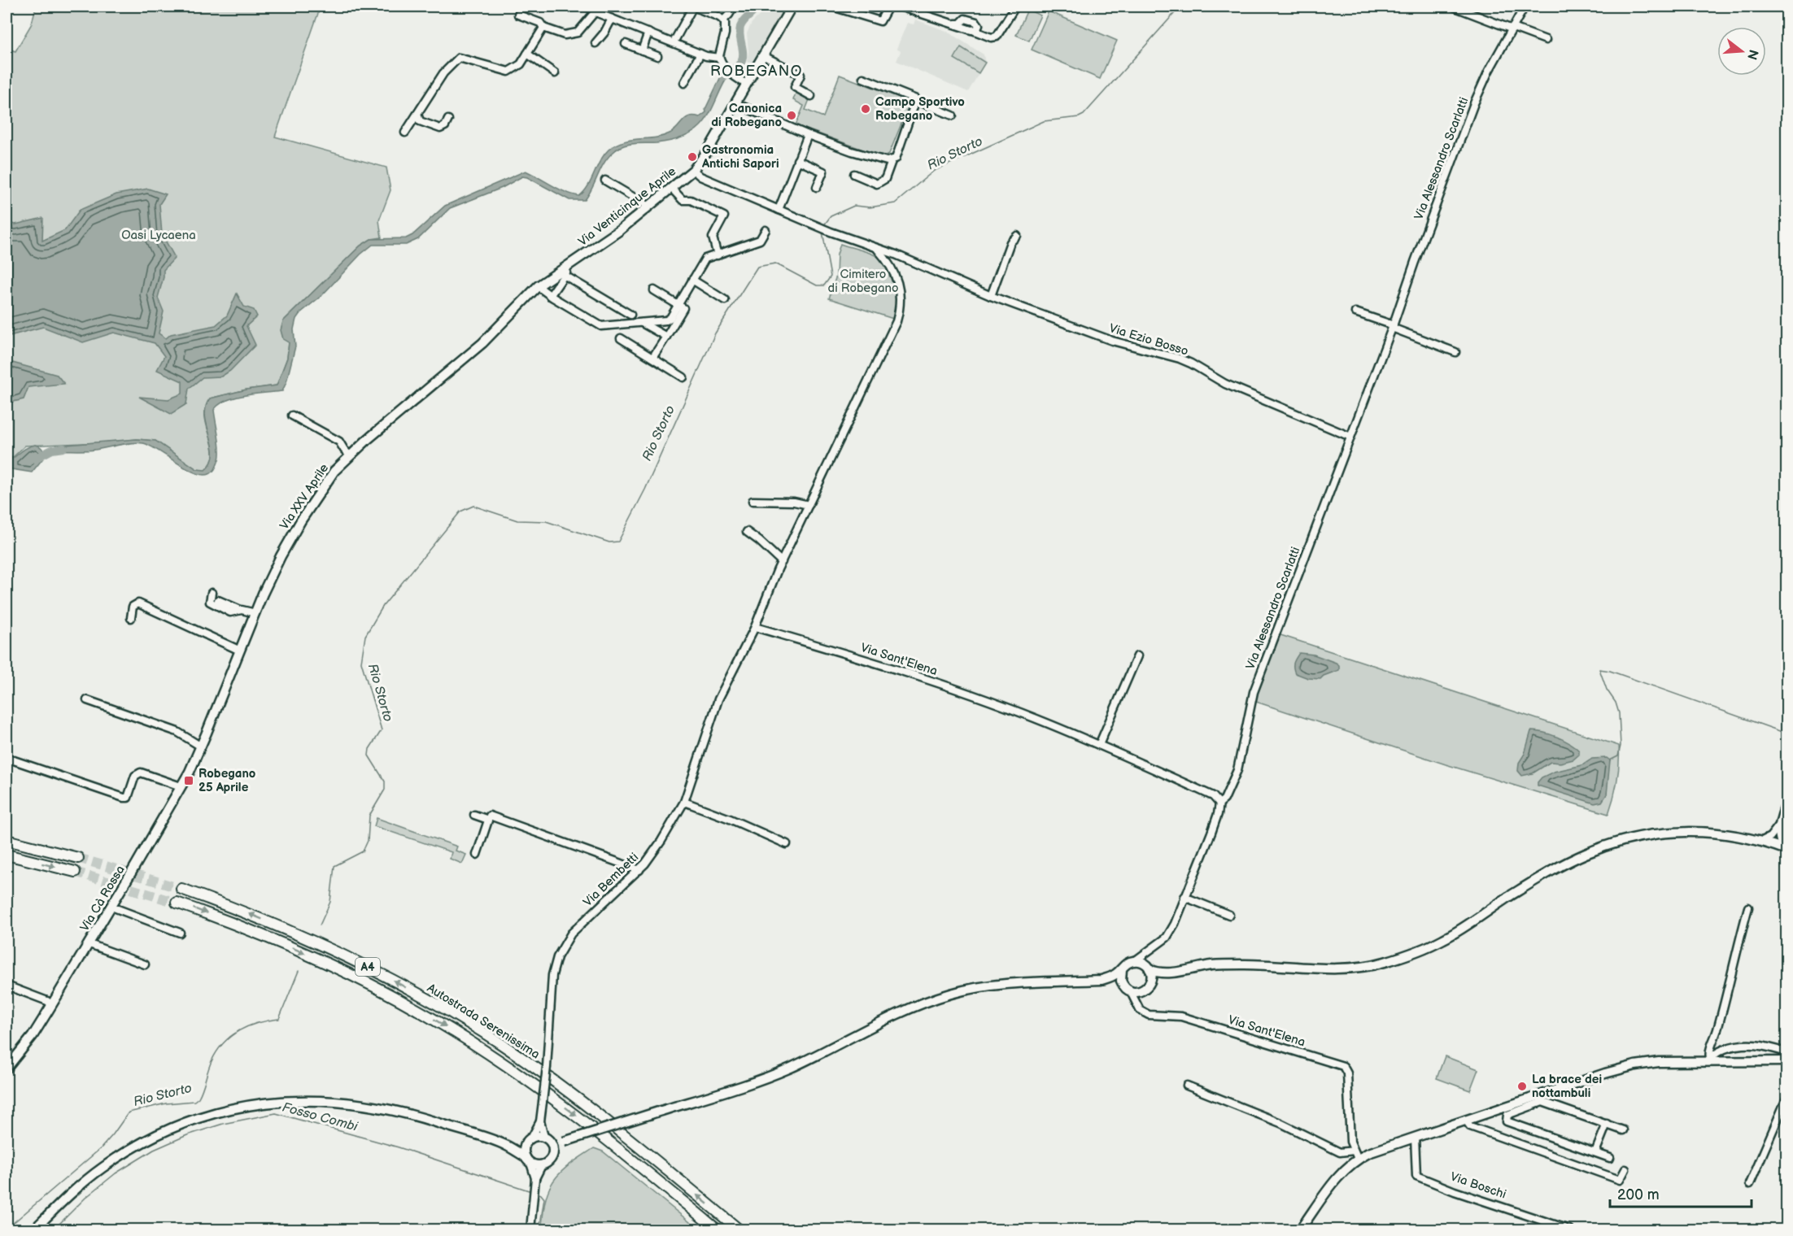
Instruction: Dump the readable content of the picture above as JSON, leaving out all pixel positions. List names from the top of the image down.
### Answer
{
  "streets": {
    "highway": ["A4", "Autostrada Serenissima"],
    "main road": ["Via Venticinque Aprile", "Via XXV Aprile", "Via Cà Rossa"],
    "street": [
      "Via Alessandro Scarlatti",
      "Via Ezio Bosso",
      "Via Sant'Elena",
      "Via Bembetti",
      "Via Boschi"
    ]
  },
  "crossings": [
    ["Via Alessandro Scarlatti", "Via Ezio Bosso"],
    ["Via Alessandro Scarlatti", "Via Sant'Elena"],
    ["Via Venticinque Aprile", "Via XXV Aprile"],
    ["Via XXV Aprile", "Via Cà Rossa"],
    ["Via Sant'Elena", "Via Bembetti"]
  ],
  "districts": ["ROBEGANO"],
  "water": ["Rio Storto", "Fosso Combi"],
  "parks": ["Oasi Lycaena", "Cimitero di Robegano"],
  "places": {
    "other": [
      "Campo Sportivo Robegano",
      "Canonica di Robegano",
      "Gastronomia Antichi Sapori",
      "La brace dei nottambuli"
    ],
    "transit": ["Robegano 25 Aprile"]
  },
  "scale_bar": "200 m",
  "north": "right"
}
